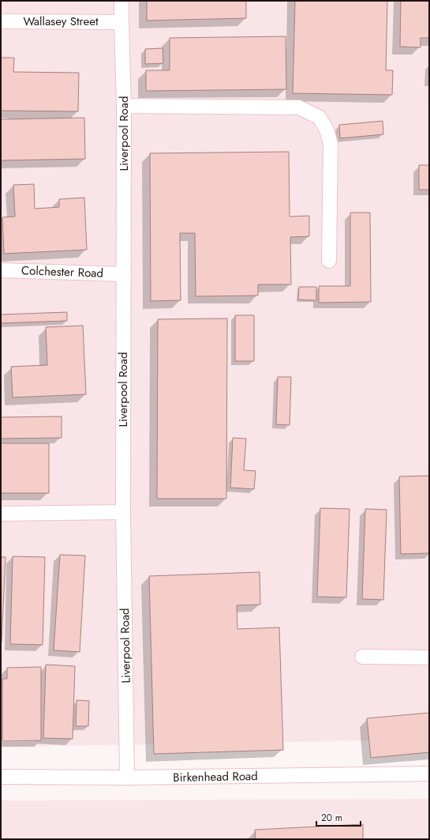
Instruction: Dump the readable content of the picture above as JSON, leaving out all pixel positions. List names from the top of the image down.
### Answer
{
  "streets": {
    "street": [
      "Wallasey Street",
      "Liverpool Road",
      "Colchester Road",
      "Birkenhead Road"
    ]
  },
  "crossings": [
    ["Wallasey Street", "Liverpool Road"],
    ["Liverpool Road", "Colchester Road"],
    ["Liverpool Road", "Birkenhead Road"]
  ],
  "scale_bar": "20 m"
}
